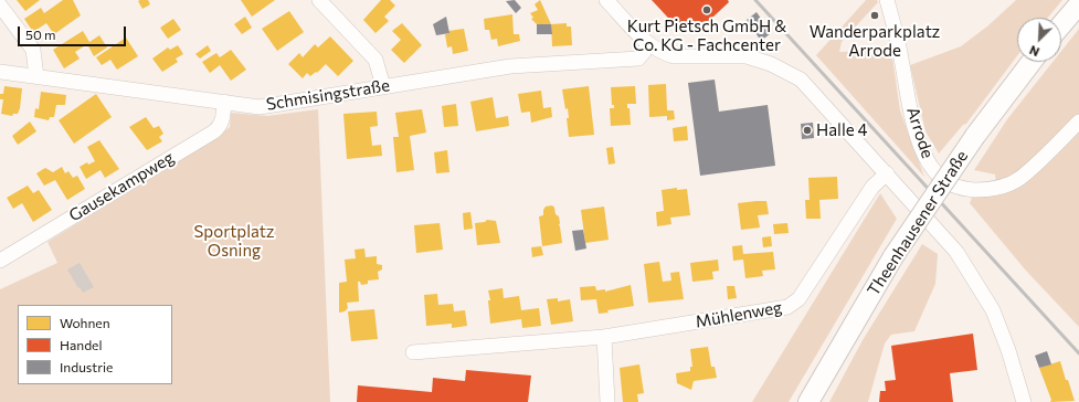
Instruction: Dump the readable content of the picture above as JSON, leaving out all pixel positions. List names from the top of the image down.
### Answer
{
  "streets": {
    "main road": ["Theenhausener Straße"],
    "street": [
      "Schmisingstraße",
      "Arrode",
      "Gausekampweg",
      "Mühlenweg"
    ]
  },
  "crossings": [
    ["Schmisingstraße", "Gausekampweg"]
  ],
  "parks": ["Sportplatz Osning"],
  "places": ["Kurt Pietsch GmbH & Co. KG - Fachcenter", "Wanderparkplatz Arrode", "Halle 4"],
  "legend": ["Wohnen", "Handel", "Industrie"],
  "scale_bar": "50 m",
  "north": "bottom left"
}
